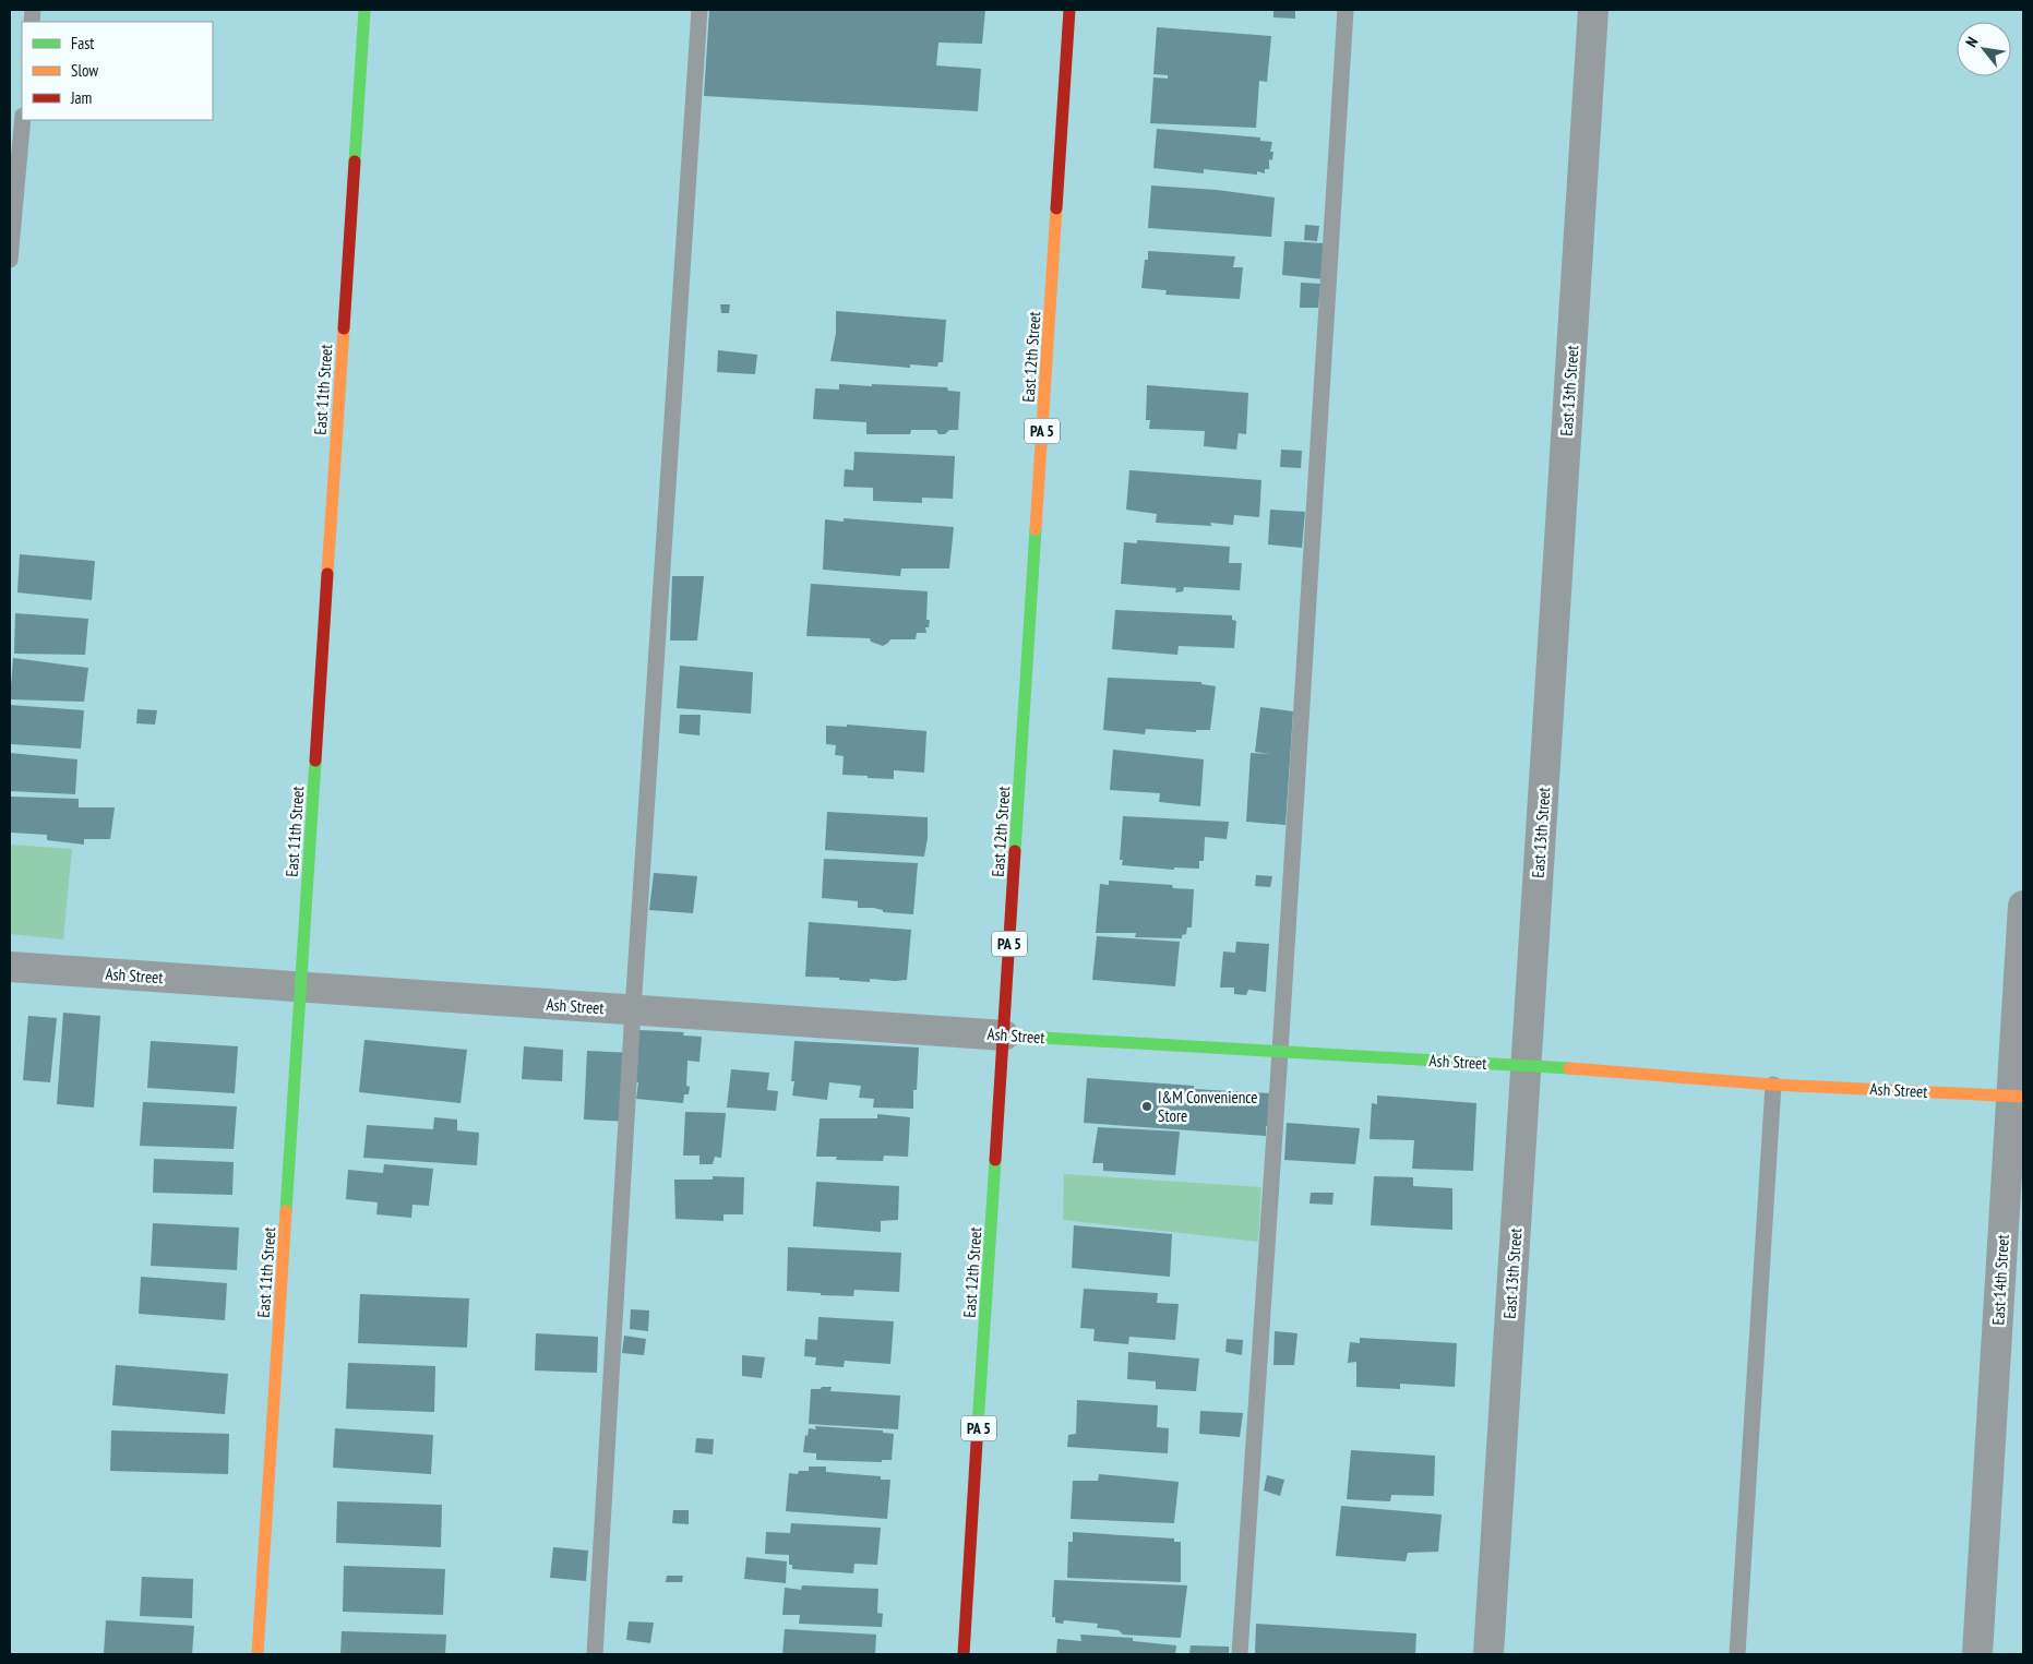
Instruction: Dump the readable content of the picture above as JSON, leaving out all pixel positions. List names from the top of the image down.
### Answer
{
  "streets": {
    "street": [
      "East 12th Street",
      "East 11th Street",
      "East 13th Street",
      "PA 5",
      "Ash Street",
      "East 14th Street"
    ]
  },
  "crossings": [
    ["East 12th Street", "Ash Street"],
    ["East 11th Street", "Ash Street"],
    ["East 13th Street", "Ash Street"],
    ["Ash Street", "East 14th Street"]
  ],
  "places": ["I&M Convenience Store"],
  "legend": ["Fast", "Slow", "Jam"],
  "north": "top left"
}
